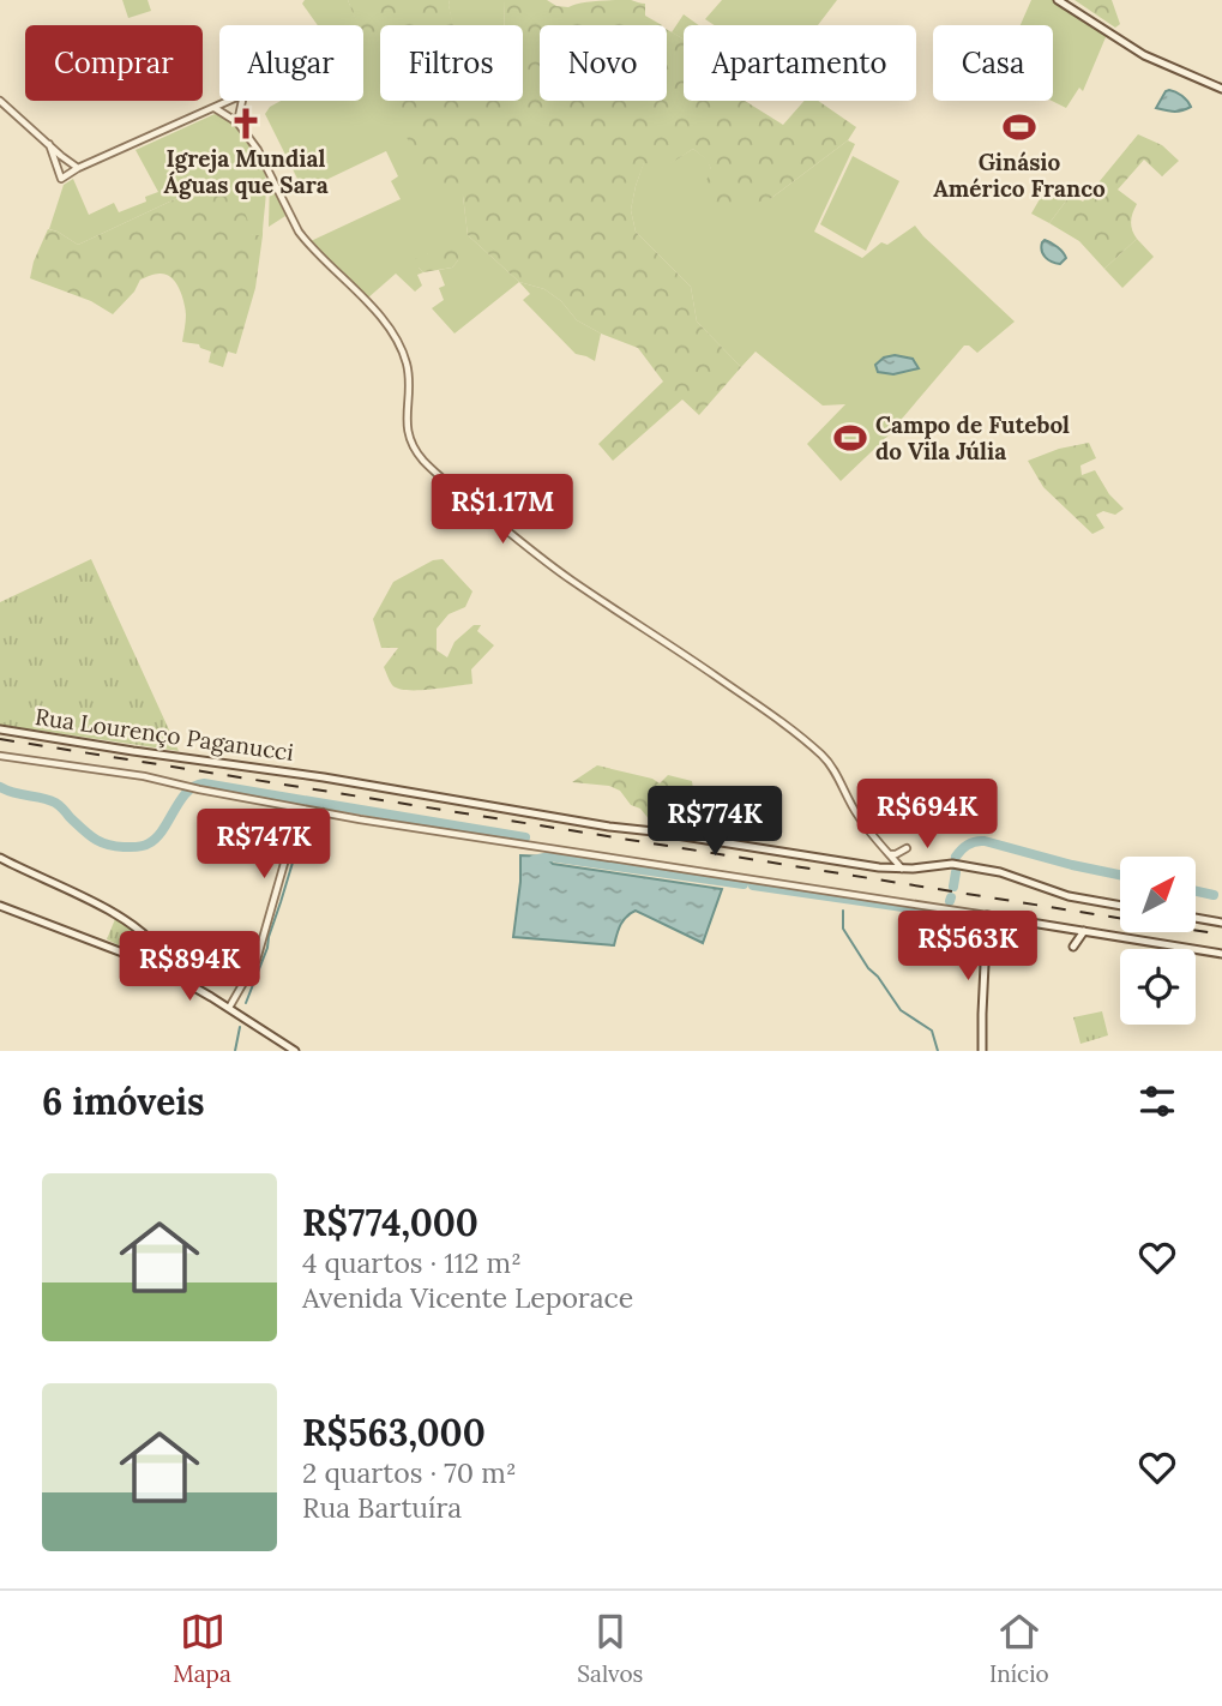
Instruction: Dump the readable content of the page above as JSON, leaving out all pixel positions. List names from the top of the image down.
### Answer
{
  "streets": {
    "main road": ["Rua Lourenço Paganucci"]
  },
  "places": {
    "church": ["Igreja Mundial Águas que Sara"],
    "sports": ["Ginásio Américo Franco", "Campo de Futebol do Vila Júlia"]
  },
  "north": "top right",
  "page": {
    "chip": [
      "Comprar",
      "Alugar",
      "Filtros",
      "Novo",
      "Apartamento",
      "Casa"
    ],
    "price": [
      "R$1.17M",
      "R$694K",
      "R$774K",
      "R$747K",
      "R$563K",
      "R$894K"
    ],
    "heading": "6 imóveis",
    "list": [
      {
        "name": "R$774,000",
        "note": "4 quartos · 112 m² · Avenida Vicente Leporace"
      },
      {
        "name": "R$563,000",
        "note": "2 quartos · 70 m² · Rua Bartuíra"
      }
    ],
    "tabs": ["Mapa", "Salvos", "Início"]
  }
}
